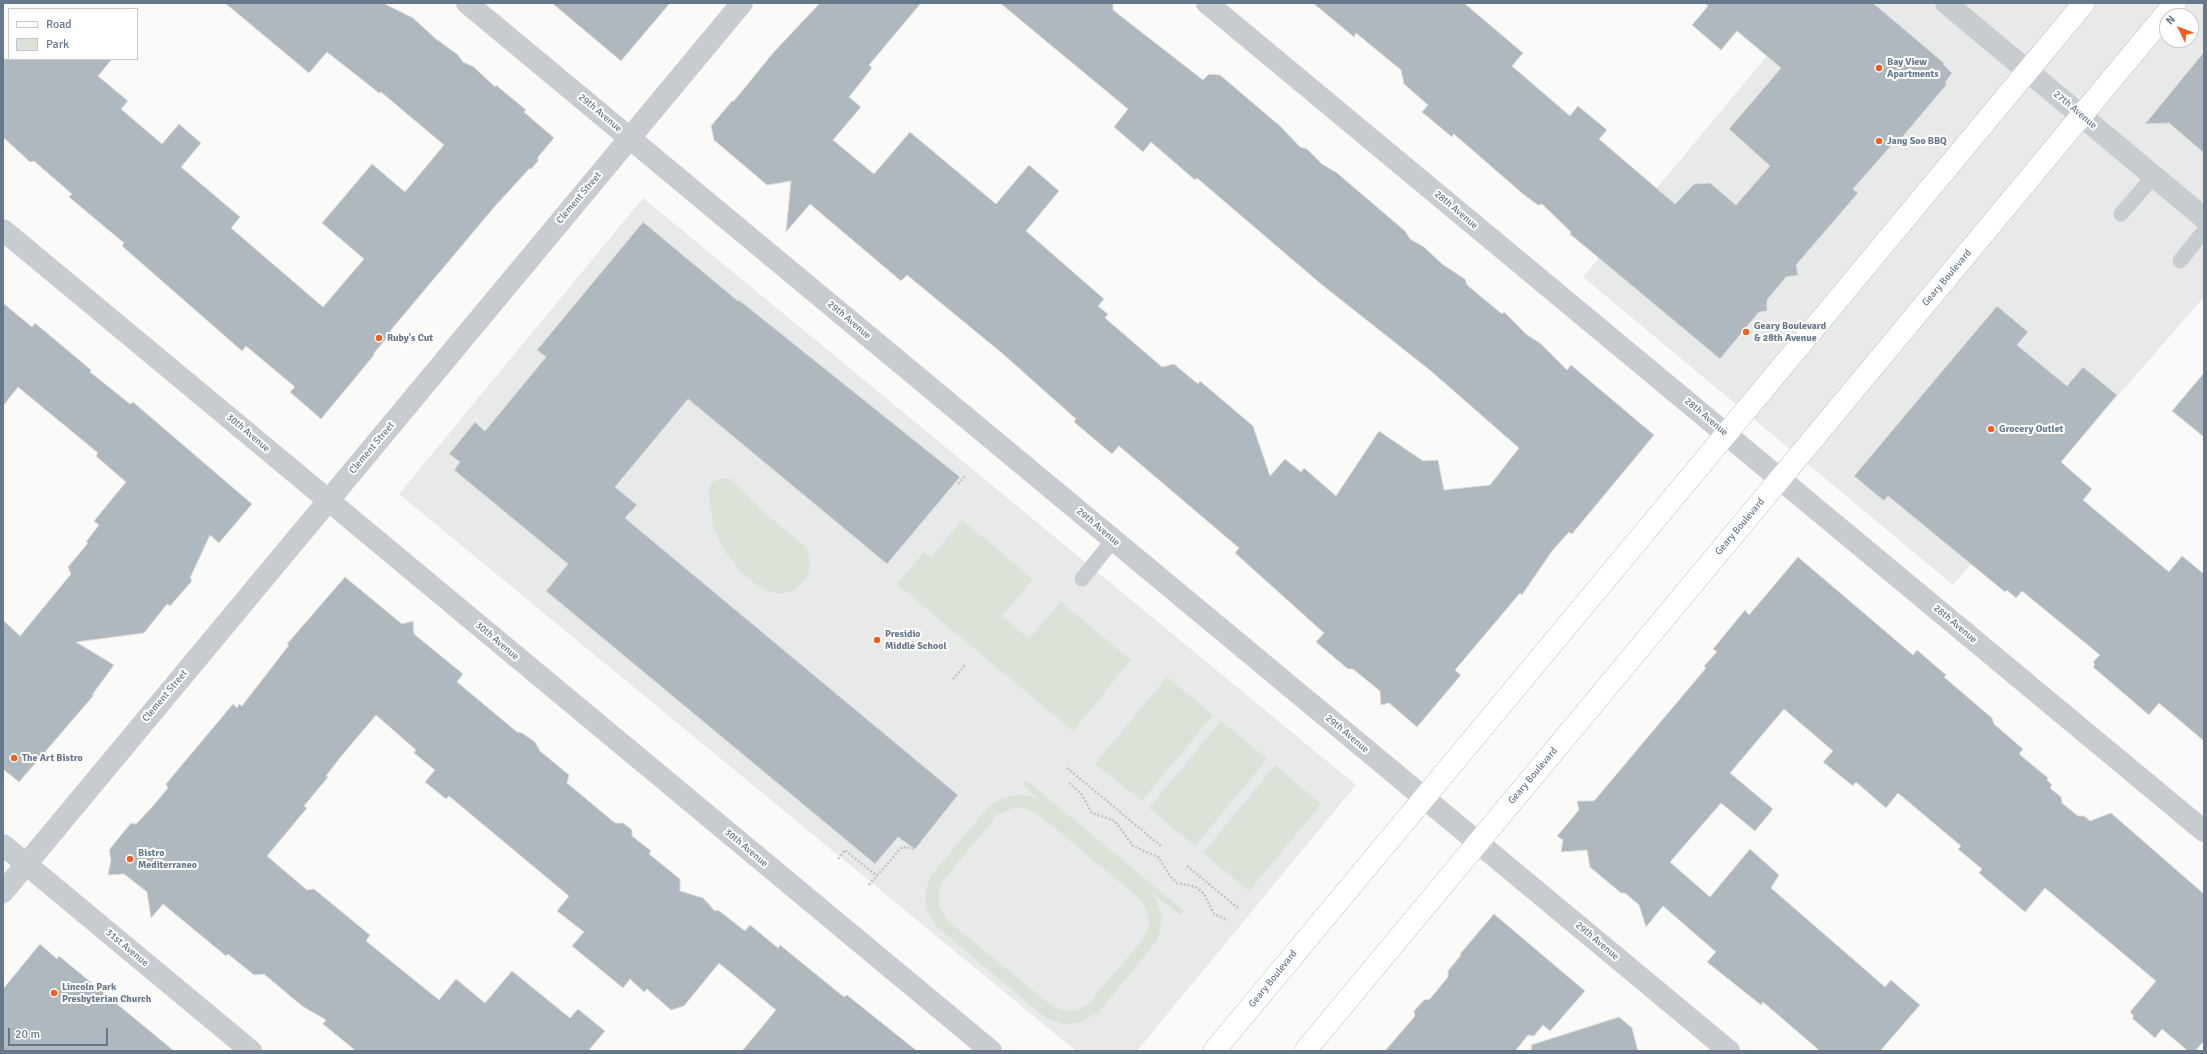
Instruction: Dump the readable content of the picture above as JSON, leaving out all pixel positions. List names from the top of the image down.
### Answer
{
  "streets": {
    "main road": ["Geary Boulevard"],
    "street": [
      "27th Avenue",
      "29th Avenue",
      "Clement Street",
      "28th Avenue",
      "30th Avenue",
      "31st Avenue"
    ]
  },
  "crossings": [
    ["27th Avenue", "Geary Boulevard"],
    ["29th Avenue", "Clement Street"],
    ["29th Avenue", "Geary Boulevard"],
    ["Clement Street", "30th Avenue"],
    ["Clement Street", "31st Avenue"],
    ["28th Avenue", "Geary Boulevard"]
  ],
  "places": [
    "Bay View Apartments",
    "Jang Soo BBQ",
    "Geary Boulevard & 28th Avenue",
    "Ruby's Cut",
    "Grocery Outlet",
    "Presidio Middle School",
    "The Art Bistro",
    "Bistro Mediterraneo",
    "Lincoln Park Presbyterian Church"
  ],
  "legend": ["Road", "Park"],
  "scale_bar": "20 m",
  "north": "top left"
}
